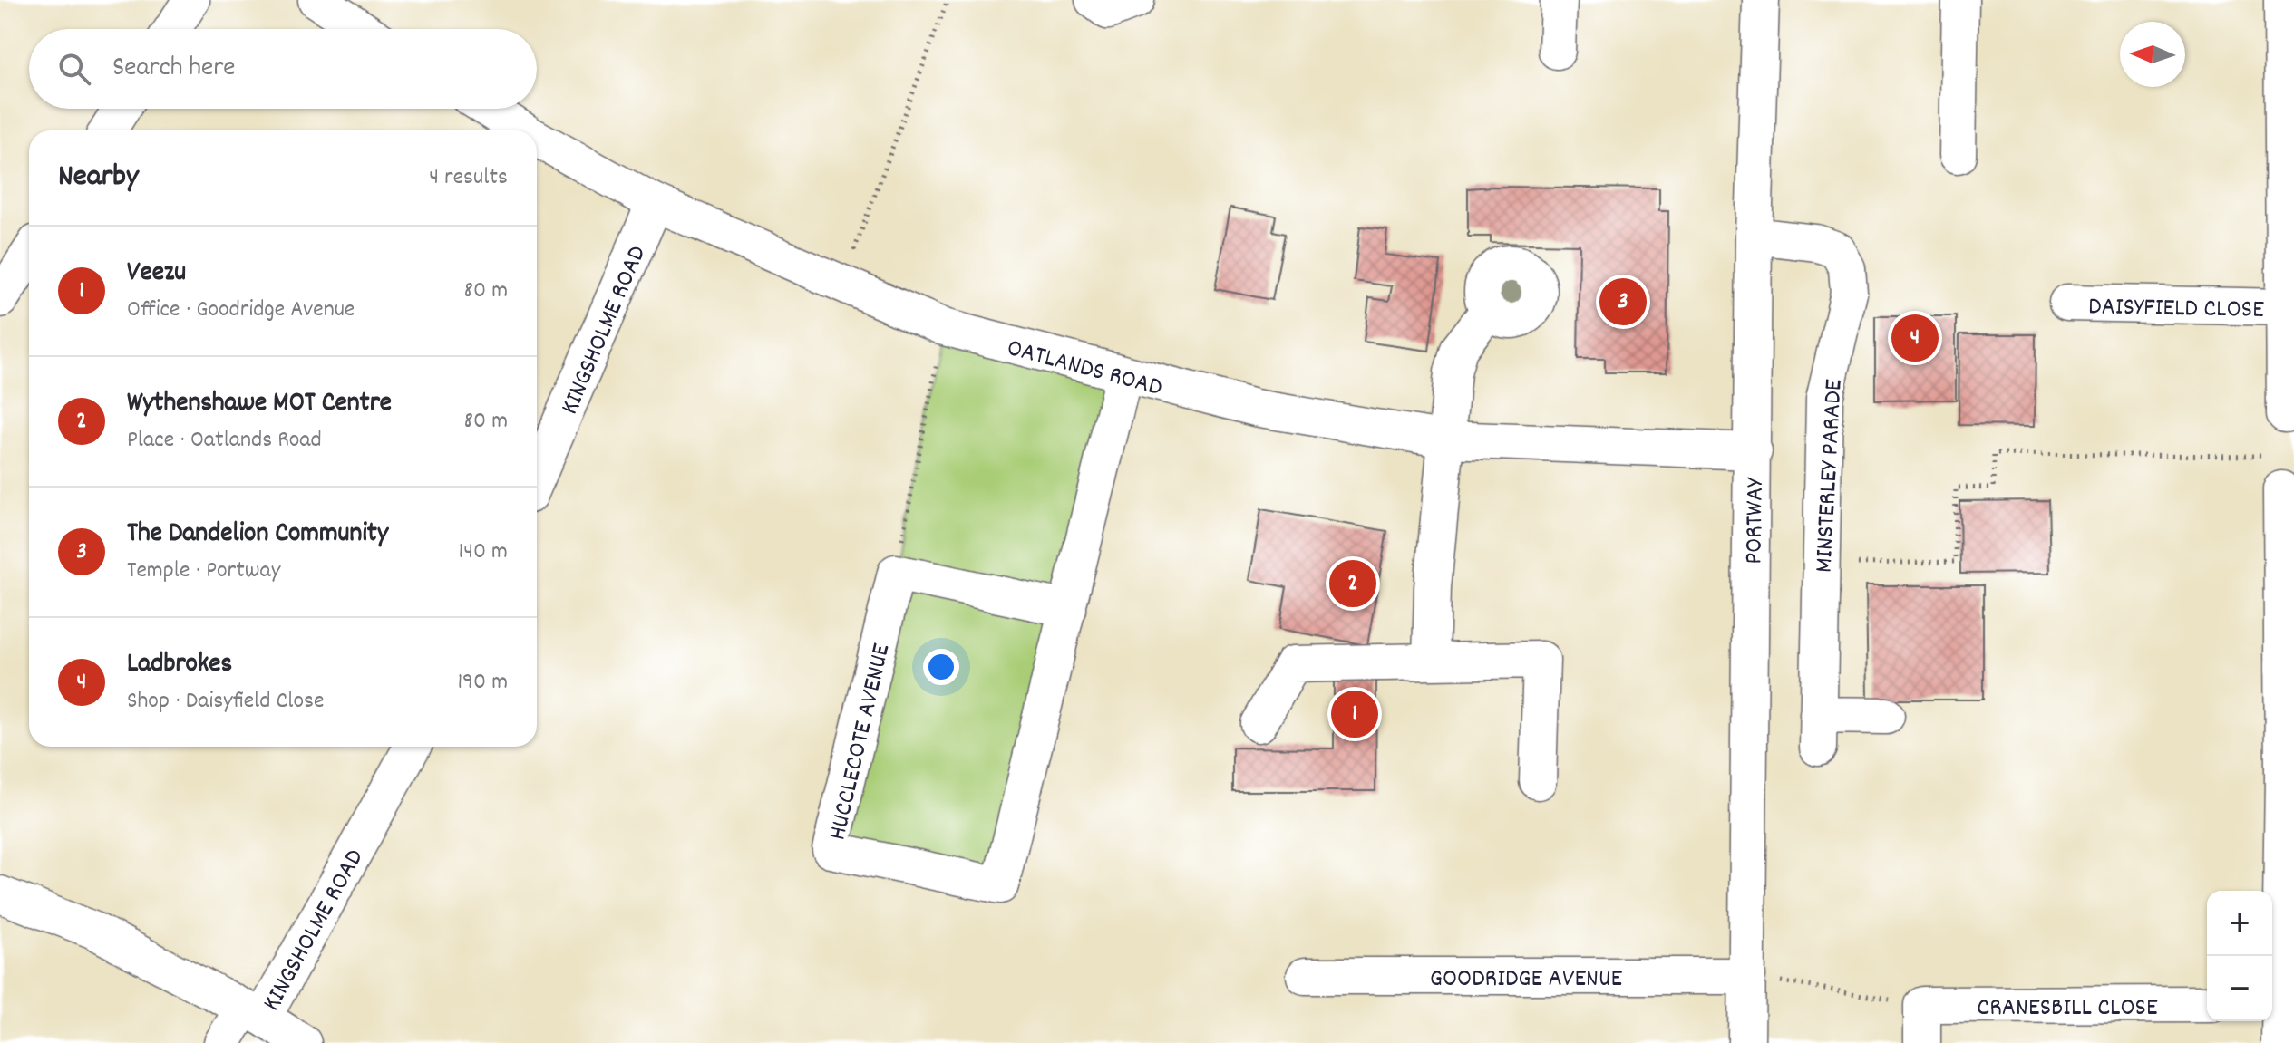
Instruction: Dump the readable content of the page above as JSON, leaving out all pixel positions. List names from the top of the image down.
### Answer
{
  "streets": {
    "street": [
      "DAISYFIELD CLOSE",
      "KINGSHOLME ROAD",
      "OATLANDS ROAD",
      "MINSTERLEY PARADE",
      "PORTWAY",
      "HUCCLECOTE AVENUE",
      "GOODRIDGE AVENUE",
      "CRANESBILL CLOSE"
    ]
  },
  "crossings": [
    ["KINGSHOLME ROAD", "OATLANDS ROAD"],
    ["OATLANDS ROAD", "PORTWAY"],
    ["OATLANDS ROAD", "HUCCLECOTE AVENUE"],
    ["MINSTERLEY PARADE", "PORTWAY"],
    ["PORTWAY", "GOODRIDGE AVENUE"]
  ],
  "north": "left",
  "page": {
    "search": "Search here",
    "heading": ["Nearby", "4 results"],
    "list": [
      {
        "mark": "1",
        "name": "Veezu",
        "note": "Office · Goodridge Avenue",
        "value": "80 m"
      },
      {
        "mark": "2",
        "name": "Wythenshawe MOT Centre",
        "note": "Place · Oatlands Road",
        "value": "80 m"
      },
      {
        "mark": "3",
        "name": "The Dandelion Community",
        "note": "Temple · Portway",
        "value": "140 m"
      },
      {
        "mark": "4",
        "name": "Ladbrokes",
        "note": "Shop · Daisyfield Close",
        "value": "190 m"
      }
    ],
    "pins": [
      "3",
      "4",
      "2",
      "1"
    ],
    "map_buttons": ["+", "−"]
  }
}
